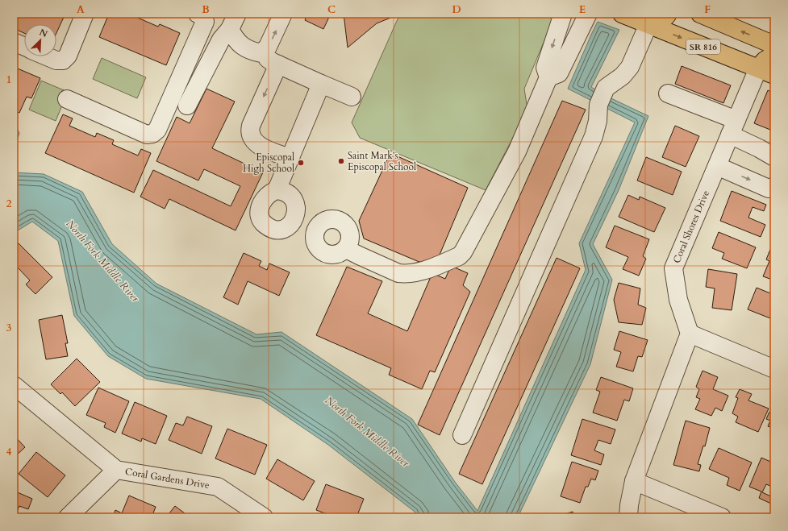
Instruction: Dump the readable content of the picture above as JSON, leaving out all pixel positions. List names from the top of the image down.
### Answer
{
  "streets": {
    "main road": ["SR 816"],
    "street": ["Coral Shores Drive", "Coral Gardens Drive"]
  },
  "crossings": [
    ["SR 816", "Coral Shores Drive"]
  ],
  "water": ["North Fork Middle River"],
  "places": ["Saint Mark's Episcopal School", "Episcopal High School"],
  "north": "top right",
  "grid": {
    "columns": [
      "A",
      "B",
      "C",
      "D",
      "E",
      "F"
    ],
    "rows": [
      "1",
      "2",
      "3",
      "4"
    ]
  }
}
